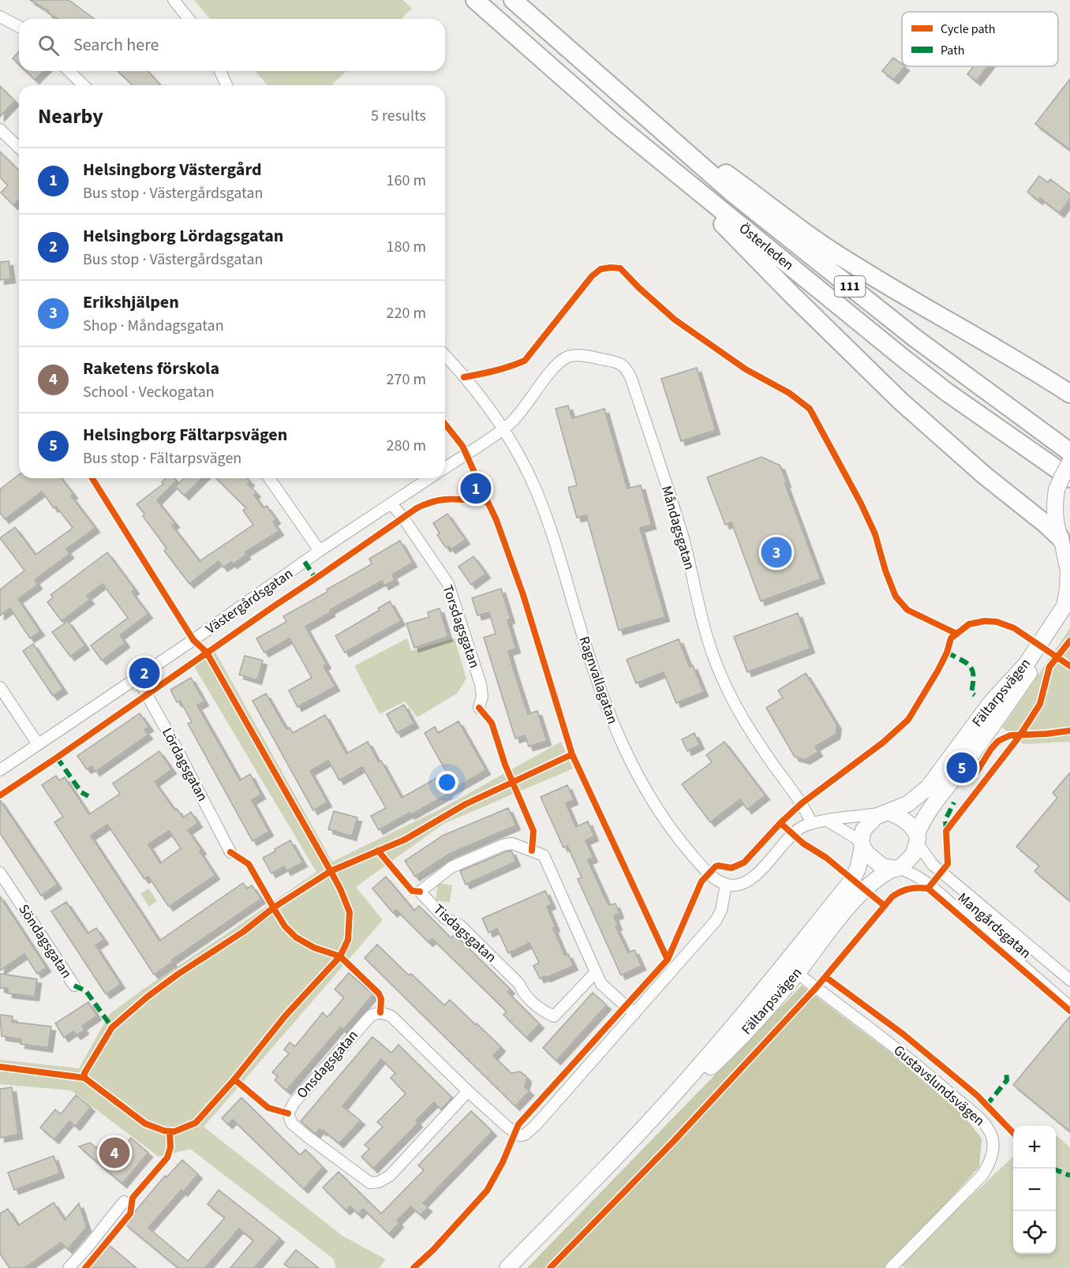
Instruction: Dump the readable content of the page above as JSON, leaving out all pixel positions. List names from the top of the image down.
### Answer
{
  "streets": {
    "main road": ["Österleden", "111", "Fältarpsvägen"],
    "street": [
      "Måndagsgatan",
      "Västergårdsgatan",
      "Torsdagsgatan",
      "Ragnvallagatan",
      "Lördagsgatan",
      "Mangårdsgatan",
      "Tisdagsgatan",
      "Söndagsgatan",
      "Onsdagsgatan",
      "Gustavslundsvägen"
    ]
  },
  "crossings": [
    ["Måndagsgatan", "Ragnvallagatan"],
    ["Västergårdsgatan", "Torsdagsgatan"],
    ["Västergårdsgatan", "Lördagsgatan"],
    ["Ragnvallagatan", "Onsdagsgatan"],
    ["Fältarpsvägen", "Mangårdsgatan"],
    ["Fältarpsvägen", "Gustavslundsvägen"],
    ["Tisdagsgatan", "Onsdagsgatan"]
  ],
  "legend": ["Cycle path", "Path"],
  "page": {
    "search": "Search here",
    "heading": ["Nearby", "5 results"],
    "list": [
      {
        "mark": "1",
        "name": "Helsingborg Västergård",
        "note": "Bus stop · Västergårdsgatan",
        "value": "160 m"
      },
      {
        "mark": "2",
        "name": "Helsingborg Lördagsgatan",
        "note": "Bus stop · Västergårdsgatan",
        "value": "180 m"
      },
      {
        "mark": "3",
        "name": "Erikshjälpen",
        "note": "Shop · Måndagsgatan",
        "value": "220 m"
      },
      {
        "mark": "4",
        "name": "Raketens förskola",
        "note": "School · Veckogatan",
        "value": "270 m"
      },
      {
        "mark": "5",
        "name": "Helsingborg Fältarpsvägen",
        "note": "Bus stop · Fältarpsvägen",
        "value": "280 m"
      }
    ],
    "pins": [
      "1",
      "3",
      "2",
      "5",
      "4"
    ],
    "map_buttons": ["+", "−"]
  }
}
